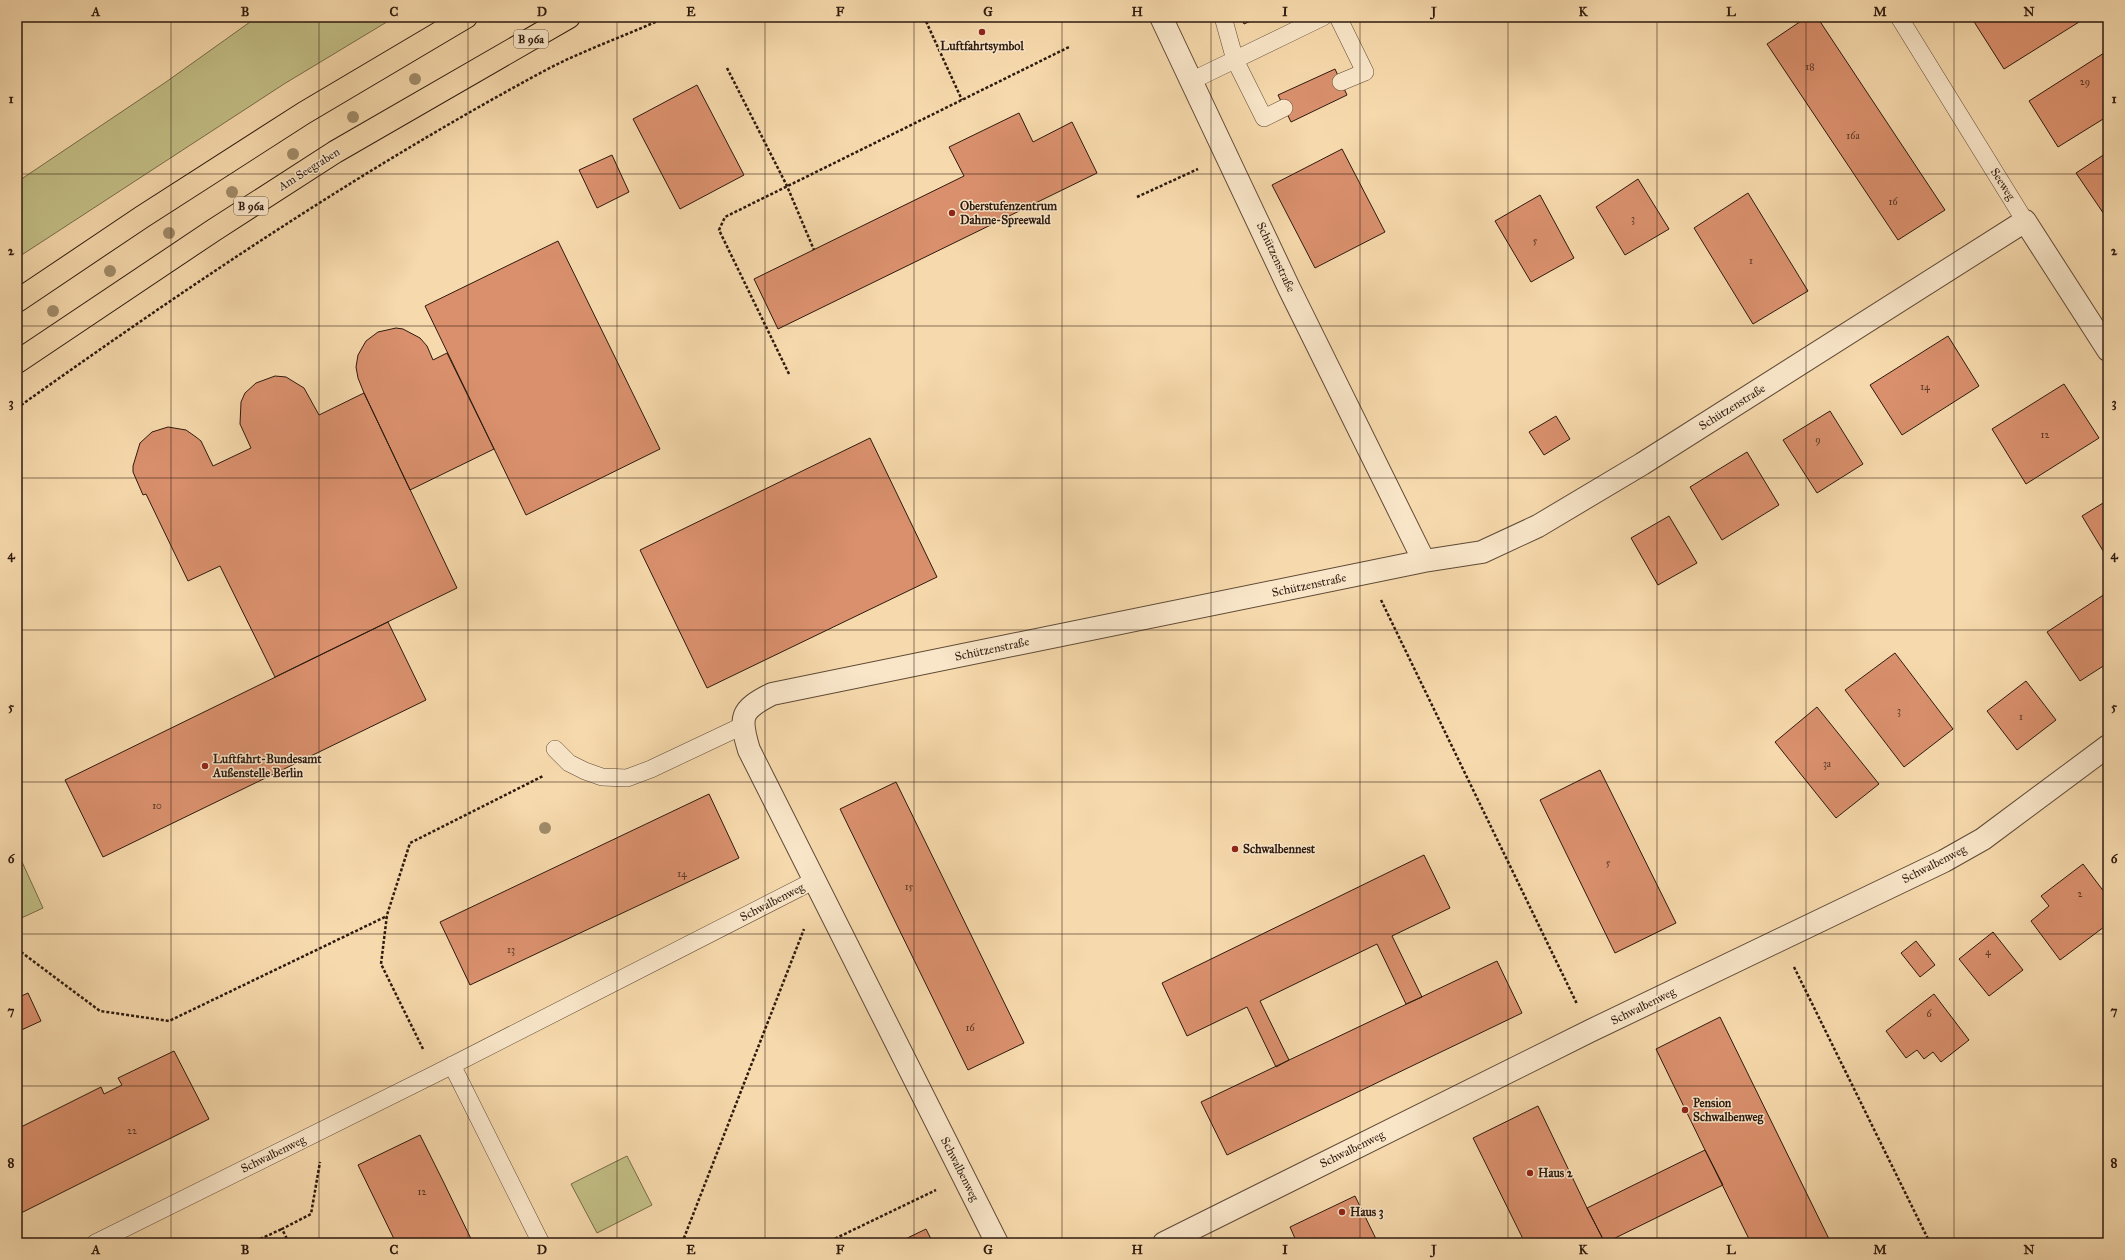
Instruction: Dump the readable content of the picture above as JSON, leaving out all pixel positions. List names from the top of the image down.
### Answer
{
  "streets": {
    "main road": ["B 96a", "Am Seegraben"],
    "street": ["Seeweg", "Schützenstraße", "Schwalbenweg"]
  },
  "crossings": [
    ["Seeweg", "Schützenstraße"]
  ],
  "places": [
    "Luftfahrtsymbol",
    "Oberstufenzentrum Dahme-Spreewald",
    "Luftfahrt-Bundesamt Außenstelle Berlin",
    "Schwalbennest",
    "Pension Schwalbenweg",
    "Haus 2",
    "Haus 3"
  ],
  "house_numbers": [
    "18",
    "29",
    "16a",
    "16",
    "3",
    "5",
    "1",
    "14",
    "12",
    "9",
    "3",
    "1",
    "3a",
    "10",
    "5",
    "14",
    "15",
    "2",
    "13",
    "4",
    "6",
    "16",
    "22",
    "12"
  ],
  "grid": {
    "columns": [
      "A",
      "B",
      "C",
      "D",
      "E",
      "F",
      "G",
      "H",
      "I",
      "J",
      "K",
      "L",
      "M",
      "N"
    ],
    "rows": [
      "1",
      "2",
      "3",
      "4",
      "5",
      "6",
      "7",
      "8"
    ]
  }
}
